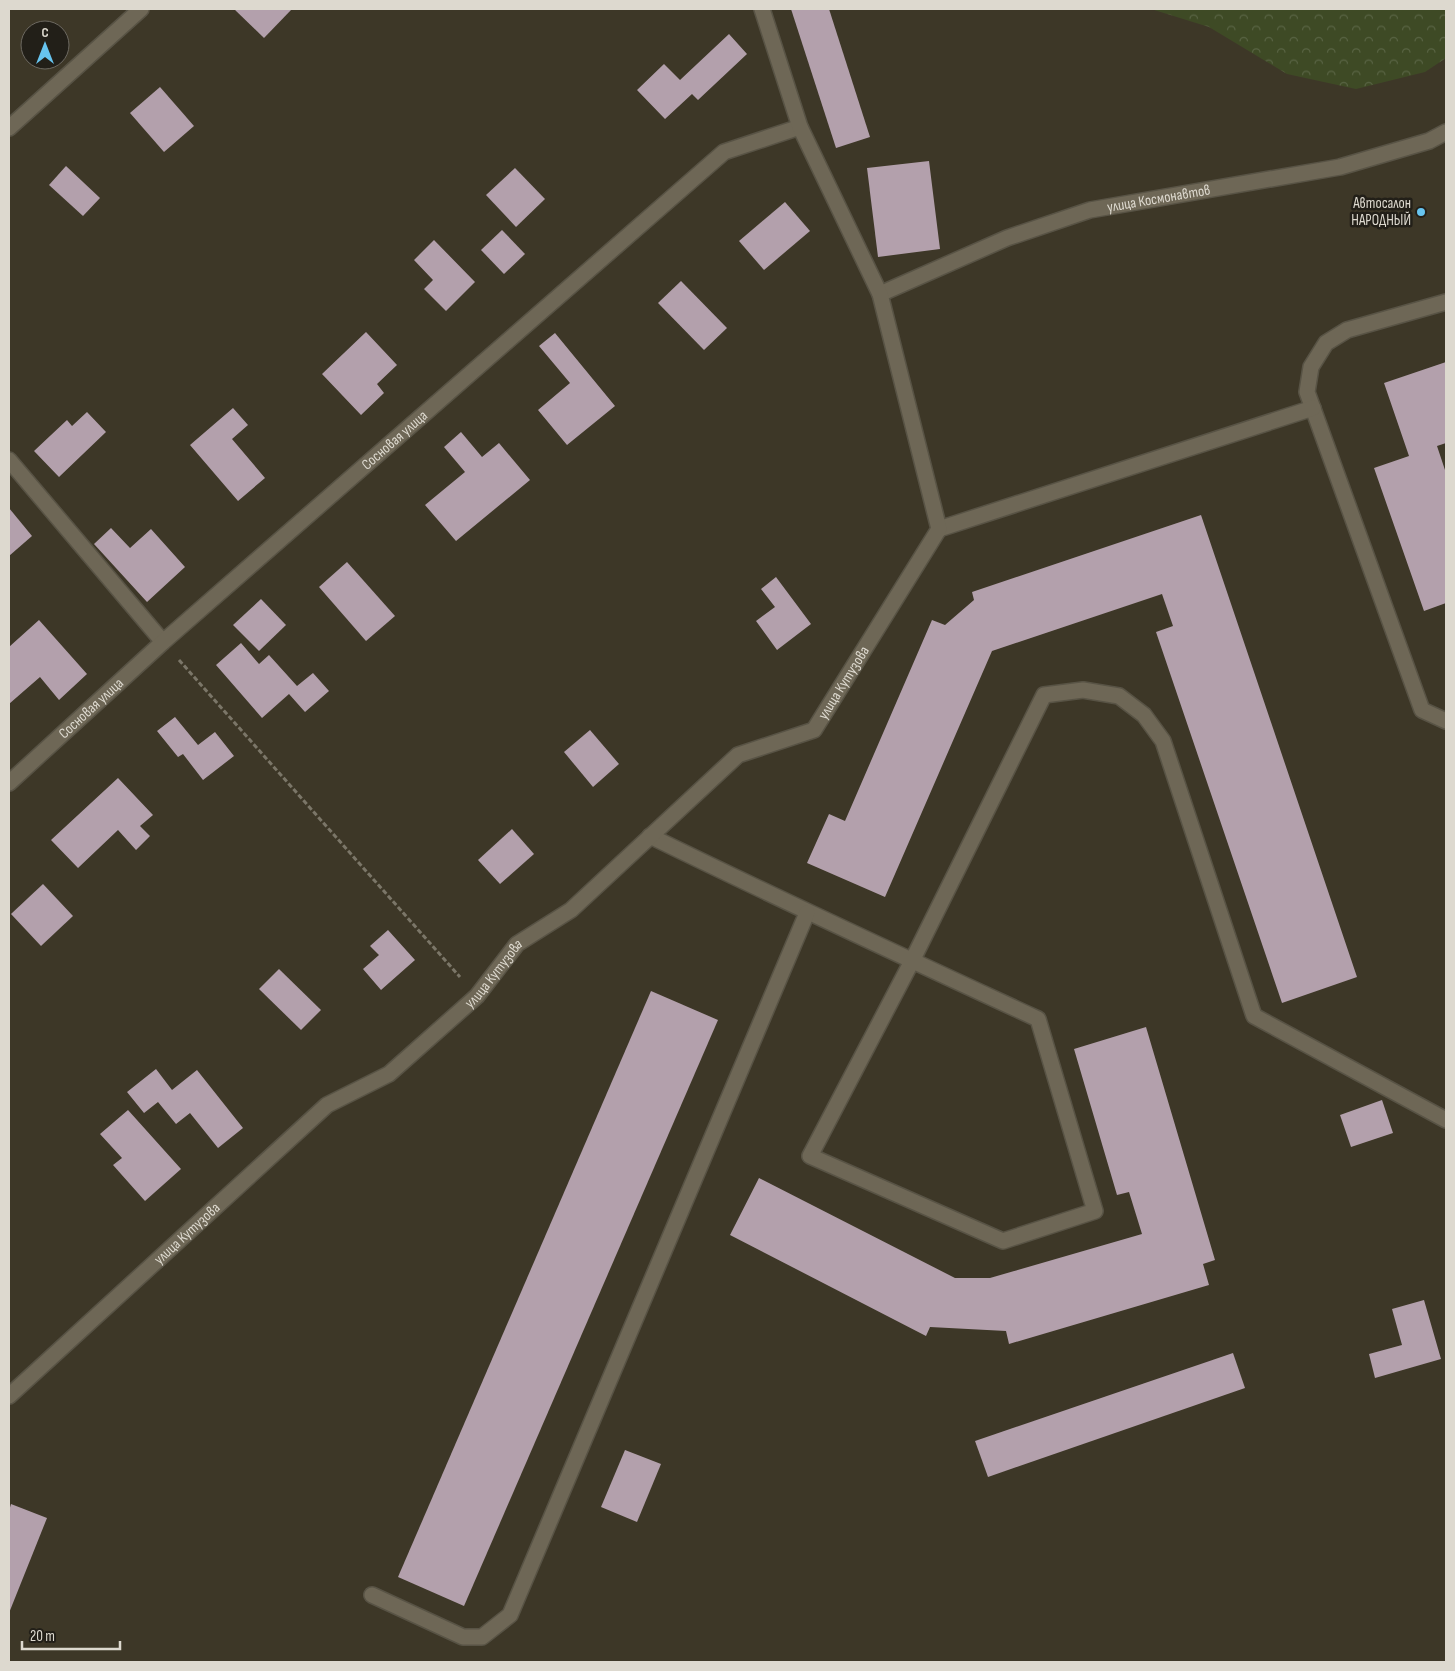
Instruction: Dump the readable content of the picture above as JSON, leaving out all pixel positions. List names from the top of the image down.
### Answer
{
  "streets": {
    "street": ["улица Космонавтов", "Сосновая улица", "улица Кутузова"]
  },
  "places": ["Автосалон НАРОДНЫЙ"],
  "scale_bar": "20 m",
  "north": "top"
}
